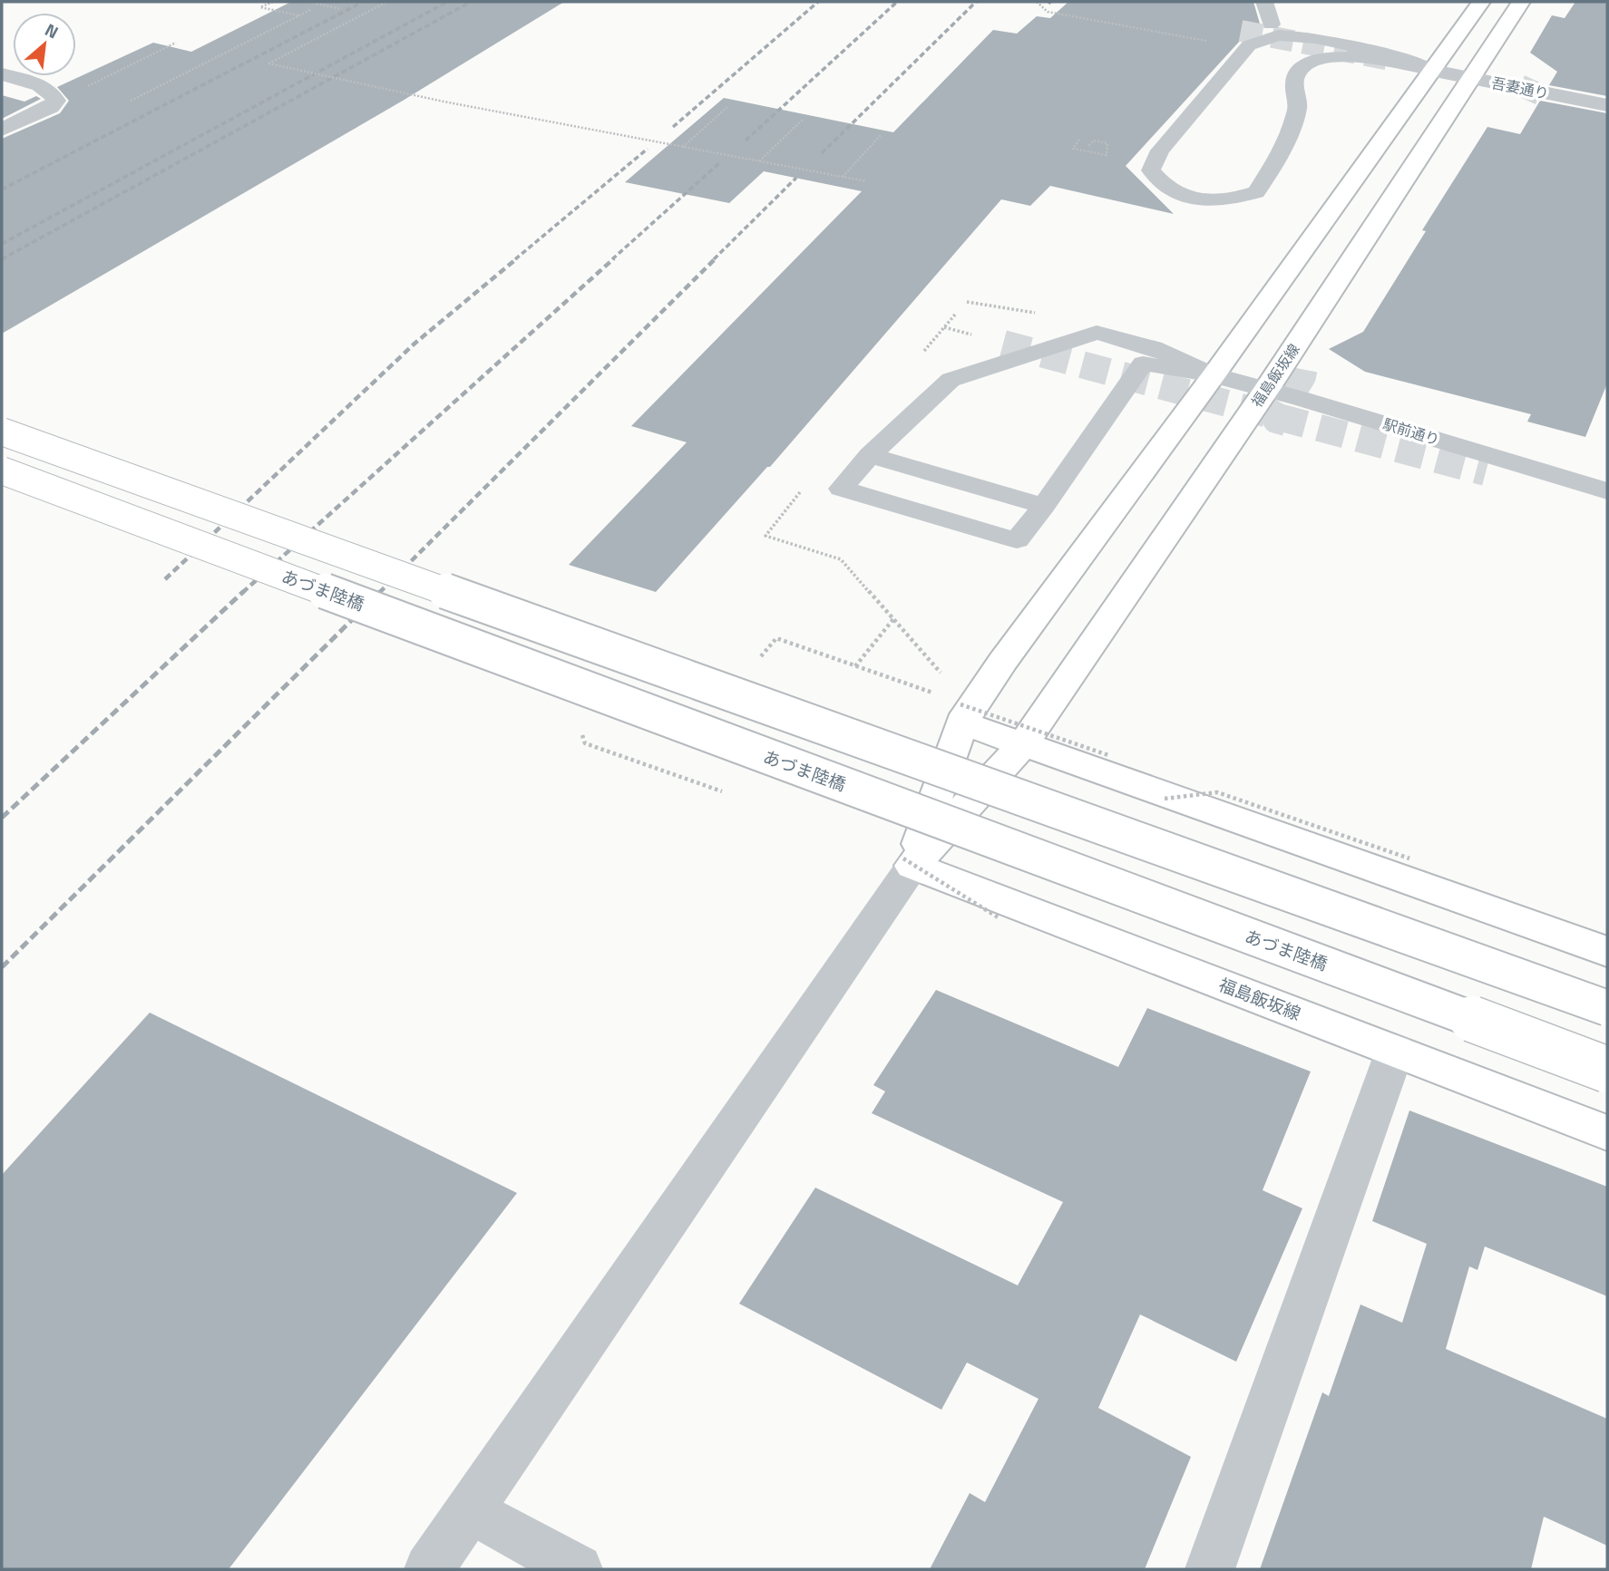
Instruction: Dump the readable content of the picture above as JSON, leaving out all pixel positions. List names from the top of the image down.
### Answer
{
  "streets": {
    "main road": ["福島飯坂線", "あづま陸橋"],
    "street": ["吾妻通り", "駅前通り"]
  },
  "crossings": [
    ["吾妻通り", "福島飯坂線"],
    ["福島飯坂線", "駅前通り"]
  ],
  "north": "top right"
}
